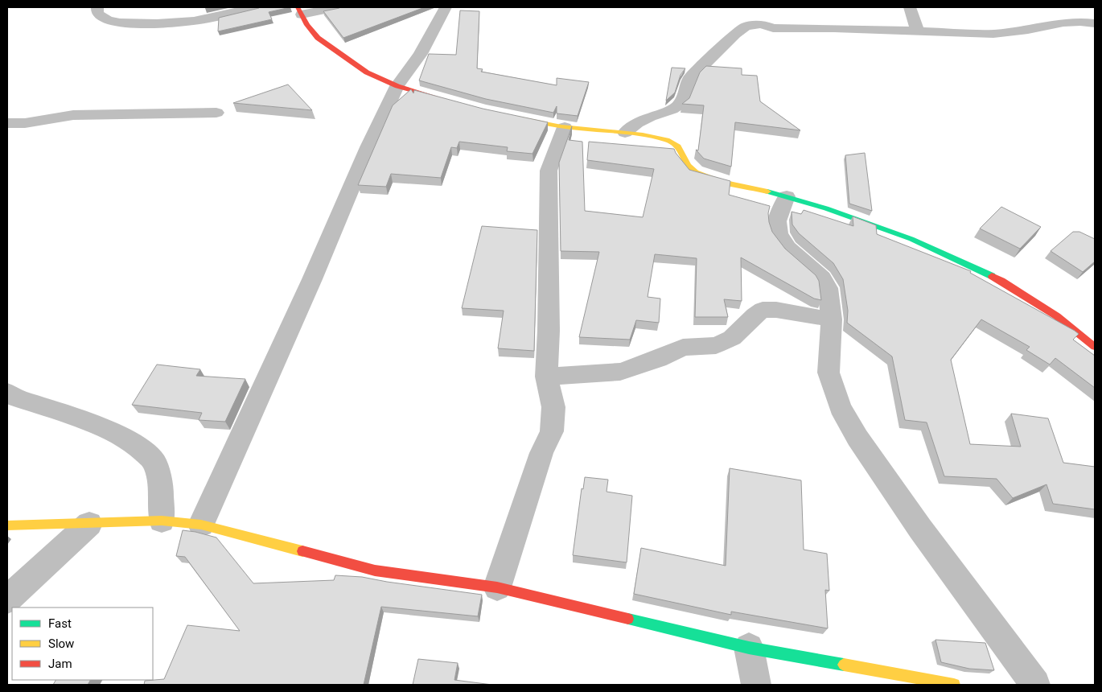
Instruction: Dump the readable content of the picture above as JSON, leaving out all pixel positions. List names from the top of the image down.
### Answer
{
  "legend": ["Fast", "Slow", "Jam"]
}
